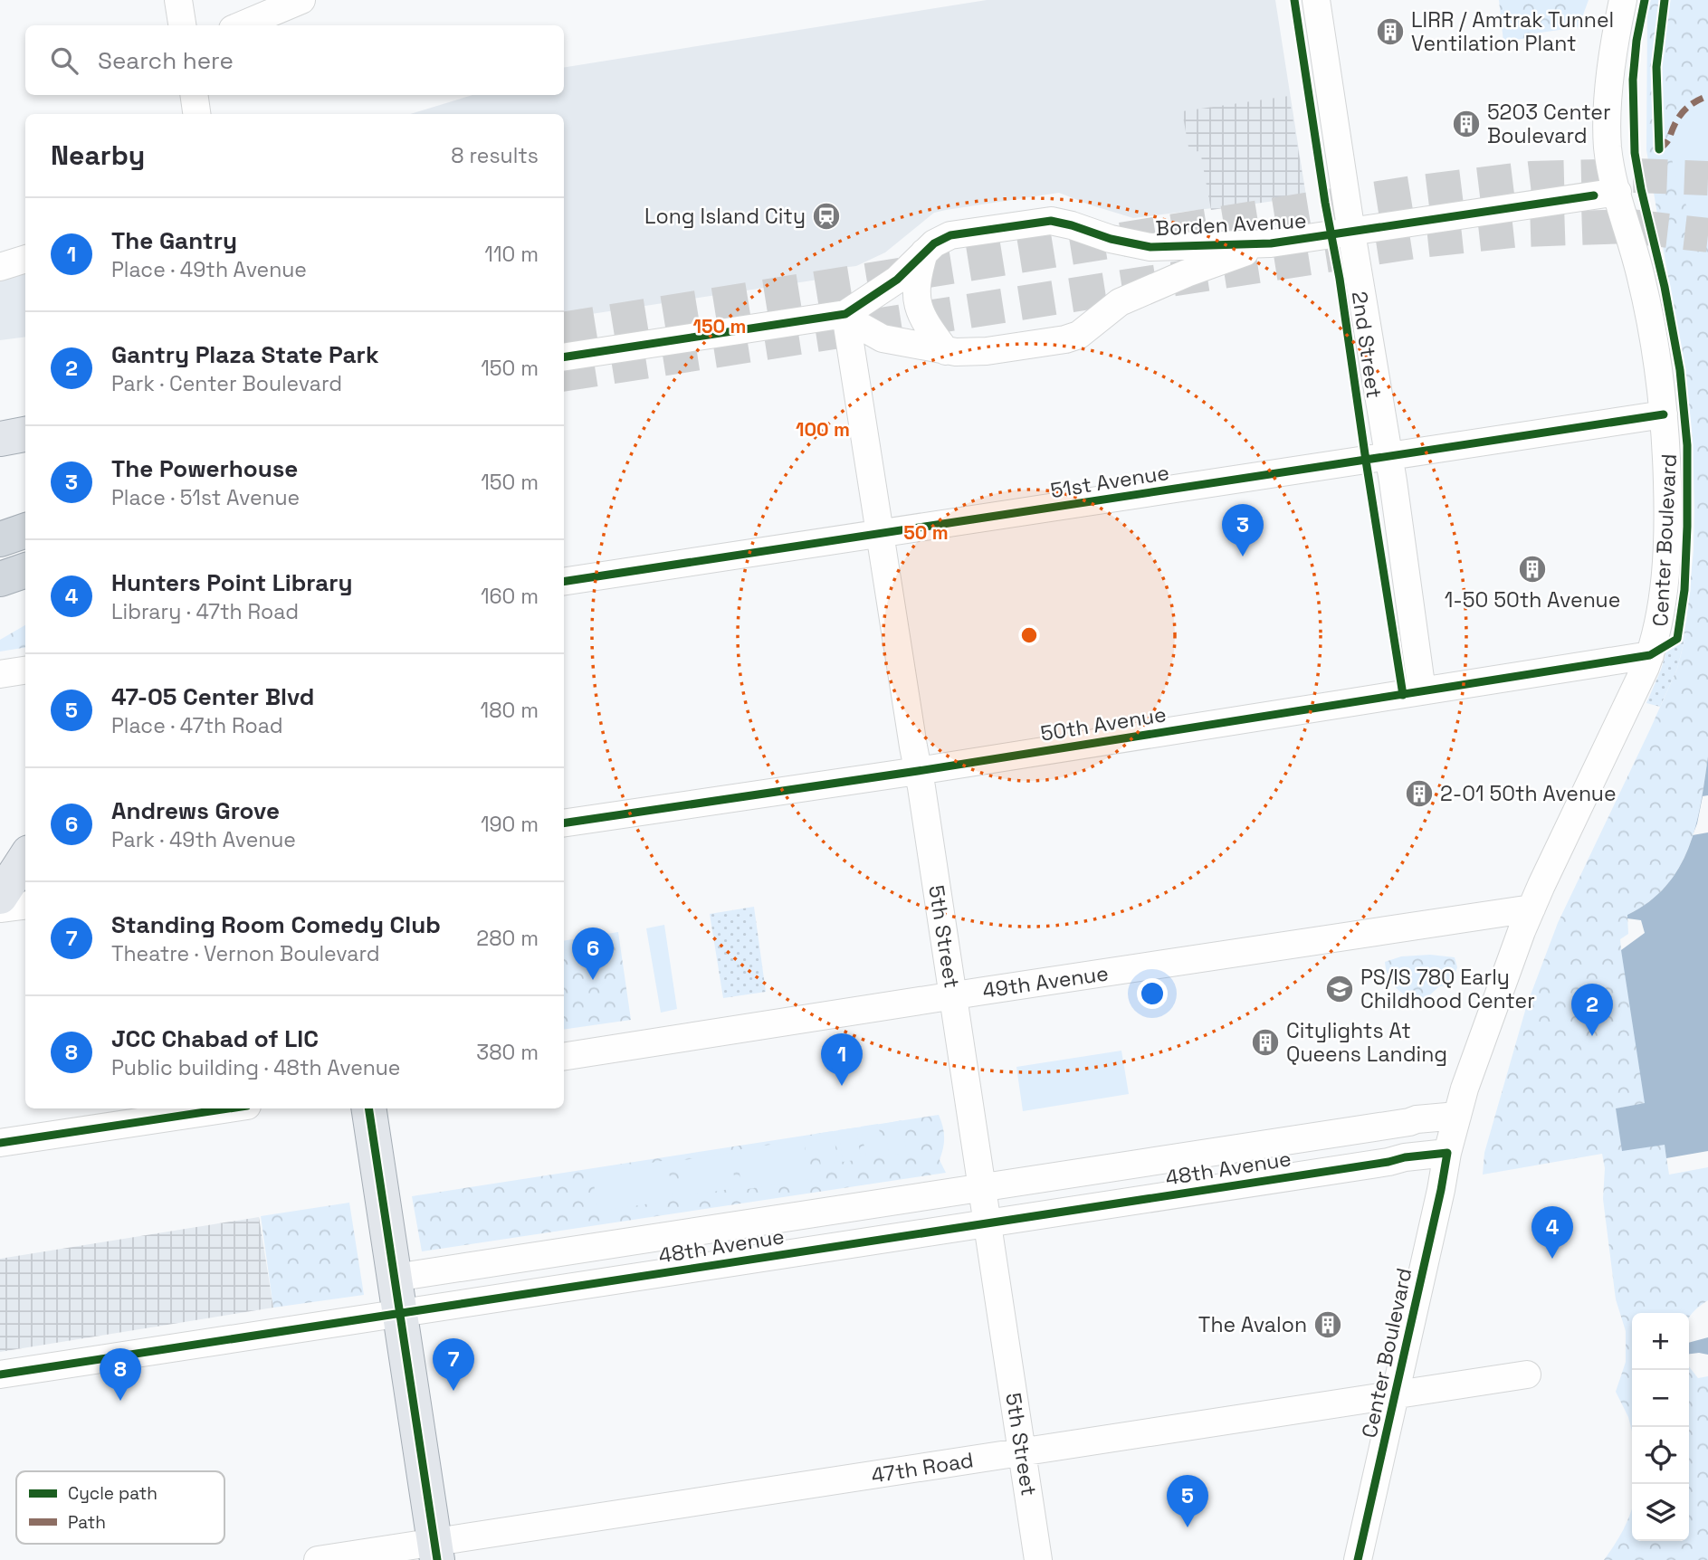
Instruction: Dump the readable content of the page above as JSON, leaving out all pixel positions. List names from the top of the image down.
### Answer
{
  "streets": {
    "street": [
      "Borden Avenue",
      "2nd Street",
      "51st Avenue",
      "Center Boulevard",
      "50th Avenue",
      "5th Street",
      "49th Avenue",
      "48th Avenue",
      "47th Road"
    ]
  },
  "crossings": [
    ["Borden Avenue", "2nd Street"],
    ["Borden Avenue", "Center Boulevard"],
    ["Borden Avenue", "5th Street"],
    ["2nd Street", "51st Avenue"],
    ["2nd Street", "50th Avenue"],
    ["51st Avenue", "Center Boulevard"],
    ["51st Avenue", "5th Street"],
    ["Center Boulevard", "50th Avenue"],
    ["Center Boulevard", "49th Avenue"],
    ["Center Boulevard", "48th Avenue"],
    ["Center Boulevard", "47th Road"],
    ["50th Avenue", "5th Street"],
    ["5th Street", "49th Avenue"],
    ["5th Street", "48th Avenue"],
    ["5th Street", "47th Road"]
  ],
  "places": {
    "building": [
      "LIRR / Amtrak Tunnel Ventilation Plant",
      "5203 Center Boulevard",
      "1-50 50th Avenue",
      "2-01 50th Avenue",
      "Citylights At Queens Landing",
      "The Avalon"
    ],
    "station": ["Long Island City"],
    "school or university": ["PS/IS 78Q Early Childhood Center"]
  },
  "legend": ["Cycle path", "Path"],
  "page": {
    "search": "Search here",
    "heading": ["Nearby", "8 results"],
    "list": [
      {
        "mark": "1",
        "name": "The Gantry",
        "note": "Place · 49th Avenue",
        "value": "110 m"
      },
      {
        "mark": "2",
        "name": "Gantry Plaza State Park",
        "note": "Park · Center Boulevard",
        "value": "150 m"
      },
      {
        "mark": "3",
        "name": "The Powerhouse",
        "note": "Place · 51st Avenue",
        "value": "150 m"
      },
      {
        "mark": "4",
        "name": "Hunters Point Library",
        "note": "Library · 47th Road",
        "value": "160 m"
      },
      {
        "mark": "5",
        "name": "47-05 Center Blvd",
        "note": "Place · 47th Road",
        "value": "180 m"
      },
      {
        "mark": "6",
        "name": "Andrews Grove",
        "note": "Park · 49th Avenue",
        "value": "190 m"
      },
      {
        "mark": "7",
        "name": "Standing Room Comedy Club",
        "note": "Theatre · Vernon Boulevard",
        "value": "280 m"
      },
      {
        "mark": "8",
        "name": "JCC Chabad of LIC",
        "note": "Public building · 48th Avenue",
        "value": "380 m"
      }
    ],
    "pins": [
      "3",
      "6",
      "2",
      "1",
      "4",
      "7",
      "8",
      "5"
    ],
    "map_buttons": ["+", "−"]
  },
  "rings": ["150 m", "100 m", "50 m"]
}
